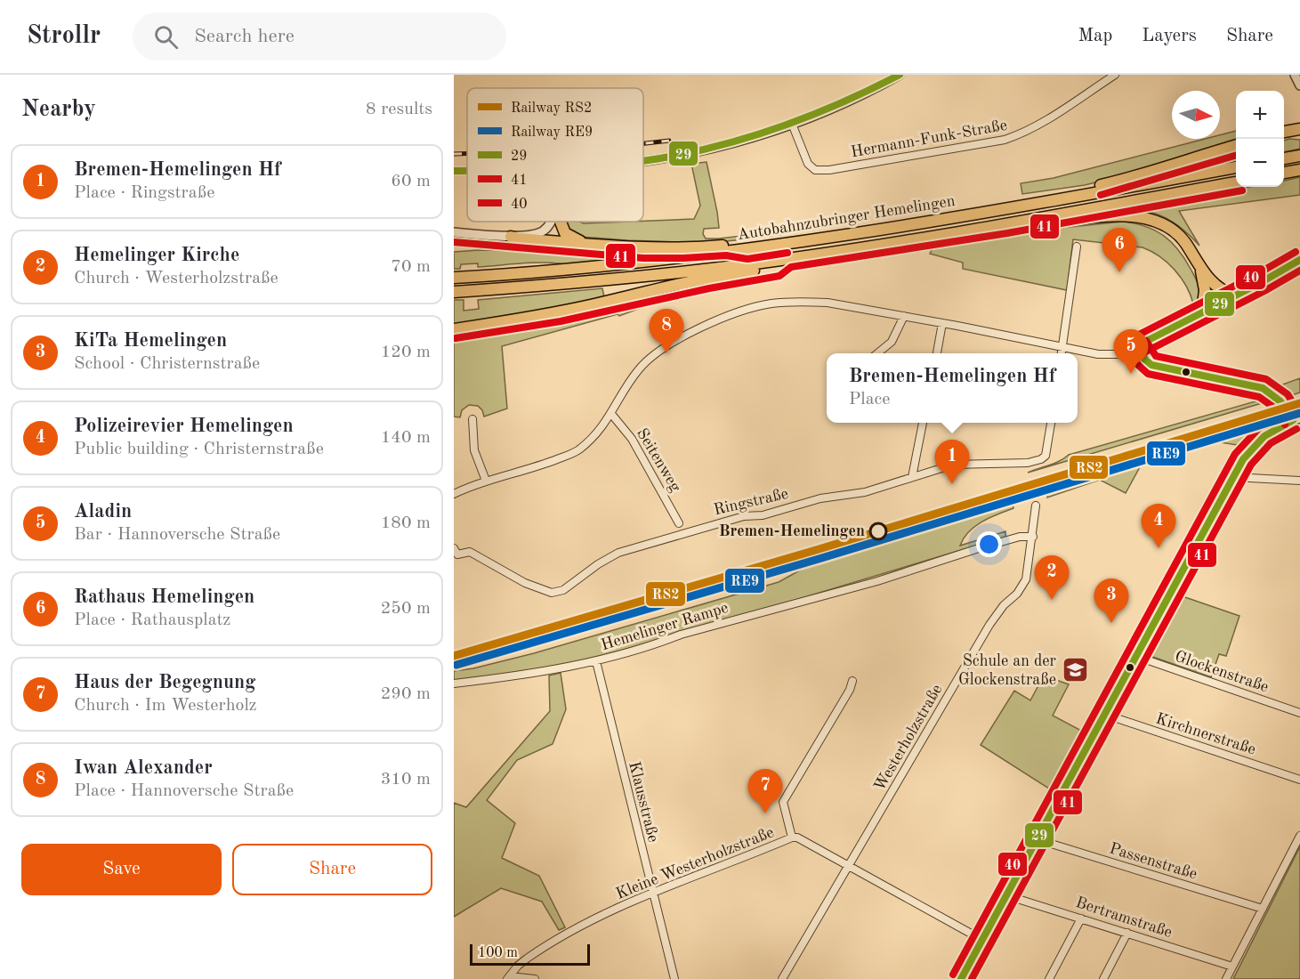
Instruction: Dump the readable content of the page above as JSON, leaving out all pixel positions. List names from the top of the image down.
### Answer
{
  "streets": {
    "main road": ["Autobahnzubringer Hemelingen"],
    "street": [
      "Hermann-Funk-Straße",
      "Seitenweg",
      "Ringstraße",
      "Hemelinger Rampe",
      "Glockenstraße",
      "Kirchnerstraße",
      "Westerholzstraße",
      "Klausstraße",
      "Passenstraße",
      "Kleine Westerholzstraße",
      "Bertramstraße"
    ]
  },
  "crossings": [
    ["Hemelinger Rampe", "Westerholzstraße"],
    ["Hemelinger Rampe", "Klausstraße"],
    ["Westerholzstraße", "Kleine Westerholzstraße"],
    ["Klausstraße", "Kleine Westerholzstraße"]
  ],
  "places": {
    "other": ["Bremen-Hemelingen"],
    "school or university": ["Schule an der Glockenstraße"]
  },
  "lines": [
    "transit line 29",
    "transit line 41",
    "transit line 40",
    "rail line RS2",
    "rail line RE9"
  ],
  "legend": [
    "Railway RS2",
    "Railway RE9",
    "29",
    "41",
    "40"
  ],
  "scale_bar": "100 m",
  "north": "right",
  "page": {
    "header": "Strollr",
    "search": "Search here",
    "nav": ["Map", "Layers", "Share"],
    "heading": ["Nearby", "8 results"],
    "map_buttons": ["+", "−"],
    "list": [
      {
        "mark": "1",
        "name": "Bremen-Hemelingen Hf",
        "note": "Place · Ringstraße",
        "value": "60 m"
      },
      {
        "mark": "2",
        "name": "Hemelinger Kirche",
        "note": "Church · Westerholzstraße",
        "value": "70 m"
      },
      {
        "mark": "3",
        "name": "KiTa Hemelingen",
        "note": "School · Christernstraße",
        "value": "120 m"
      },
      {
        "mark": "4",
        "name": "Polizeirevier Hemelingen",
        "note": "Public building · Christernstraße",
        "value": "140 m"
      },
      {
        "mark": "5",
        "name": "Aladin",
        "note": "Bar · Hannoversche Straße",
        "value": "180 m"
      },
      {
        "mark": "6",
        "name": "Rathaus Hemelingen",
        "note": "Place · Rathausplatz",
        "value": "250 m"
      },
      {
        "mark": "7",
        "name": "Haus der Begegnung",
        "note": "Church · Im Westerholz",
        "value": "290 m"
      },
      {
        "mark": "8",
        "name": "Iwan Alexander",
        "note": "Place · Hannoversche Straße",
        "value": "310 m"
      }
    ],
    "pins": [
      "6",
      "8",
      "5",
      "1",
      "4",
      "2",
      "3",
      "7"
    ],
    "popup": ["Bremen-Hemelingen Hf", "Place"],
    "buttons": ["Save", "Share"],
    "scale": "100 m"
  }
}
